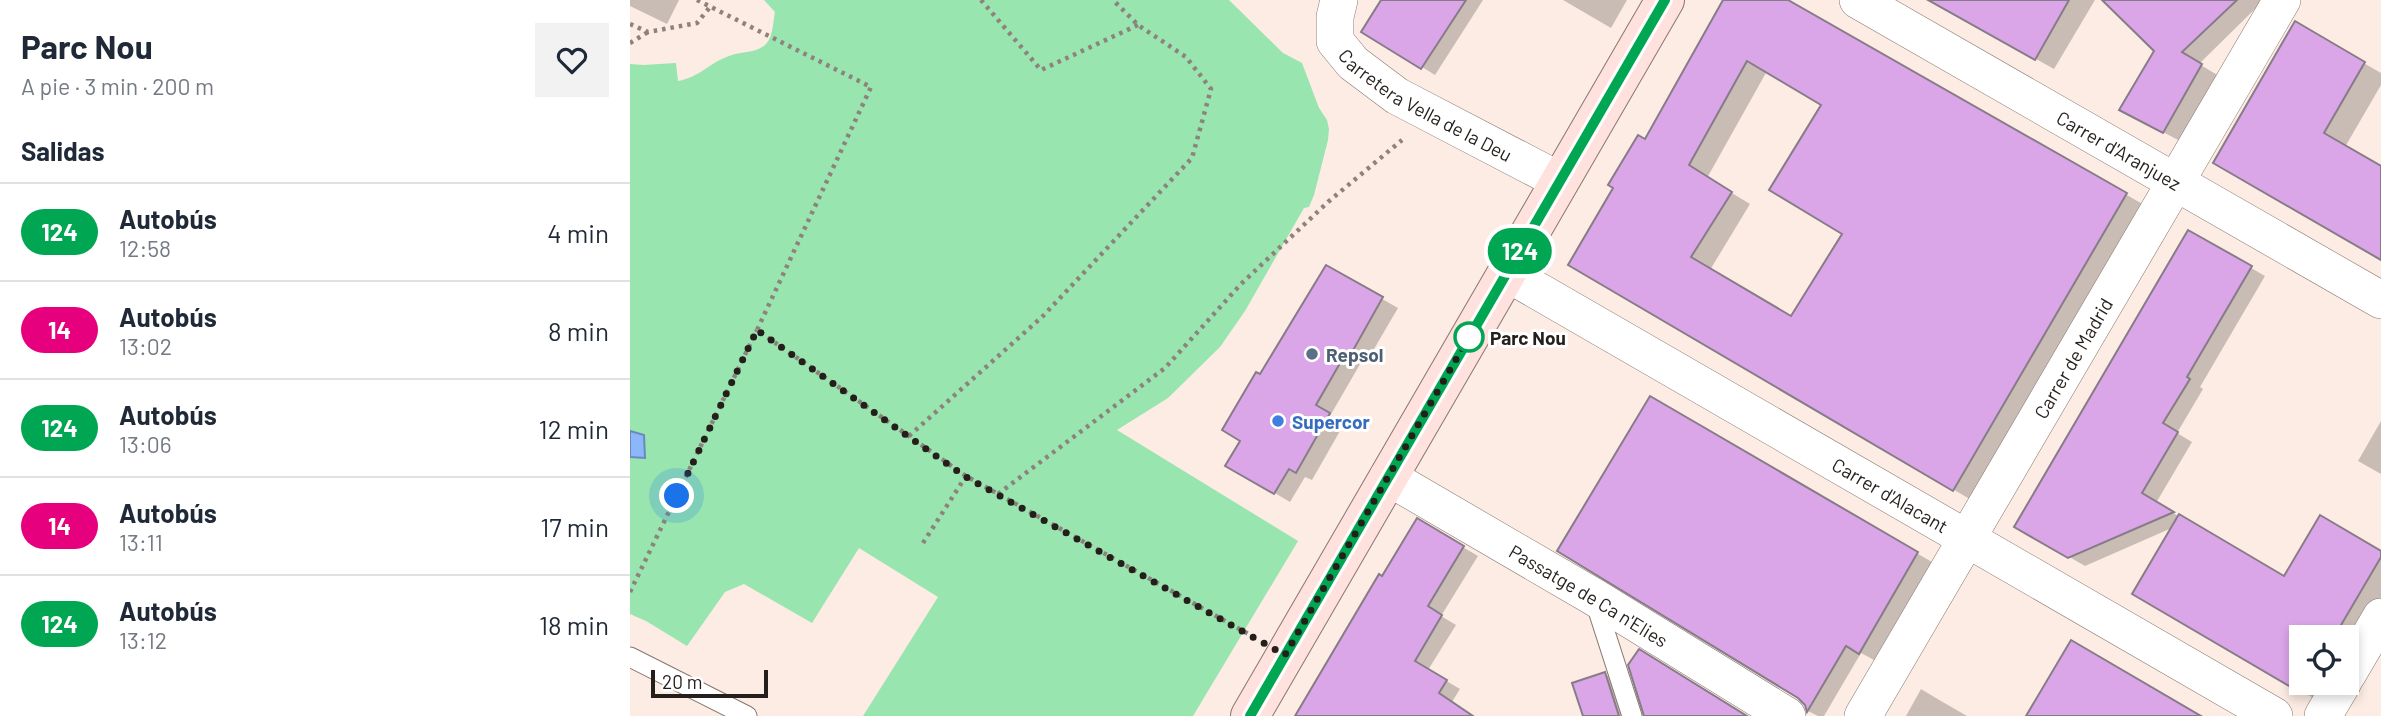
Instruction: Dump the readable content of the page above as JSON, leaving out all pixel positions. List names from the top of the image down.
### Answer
{
  "streets": {
    "street": [
      "Carretera Vella de la Deu",
      "Carrer d'Aranjuez",
      "Carrer de Madrid",
      "Carrer d'Alacant",
      "Passatge de Ca n'Elies"
    ]
  },
  "crossings": [
    ["Carrer d'Aranjuez", "Carrer de Madrid"],
    ["Carrer de Madrid", "Carrer d'Alacant"]
  ],
  "places": ["Parc Nou", "Repsol", "Supercor"],
  "lines": ["bus line 124"],
  "scale_bar": "20 m",
  "page": {
    "heading": [
      ["Parc Nou", "A pie · 3 min · 200 m"],
      "Salidas"
    ],
    "on_map": "124",
    "list": [
      {
        "mark": "124",
        "name": "Autobús",
        "note": "12:58",
        "value": "4 min"
      },
      {
        "mark": "14",
        "name": "Autobús",
        "note": "13:02",
        "value": "8 min"
      },
      {
        "mark": "124",
        "name": "Autobús",
        "note": "13:06",
        "value": "12 min"
      },
      {
        "mark": "14",
        "name": "Autobús",
        "note": "13:11",
        "value": "17 min"
      },
      {
        "mark": "124",
        "name": "Autobús",
        "note": "13:12",
        "value": "18 min"
      }
    ],
    "scale": "20 m"
  }
}
